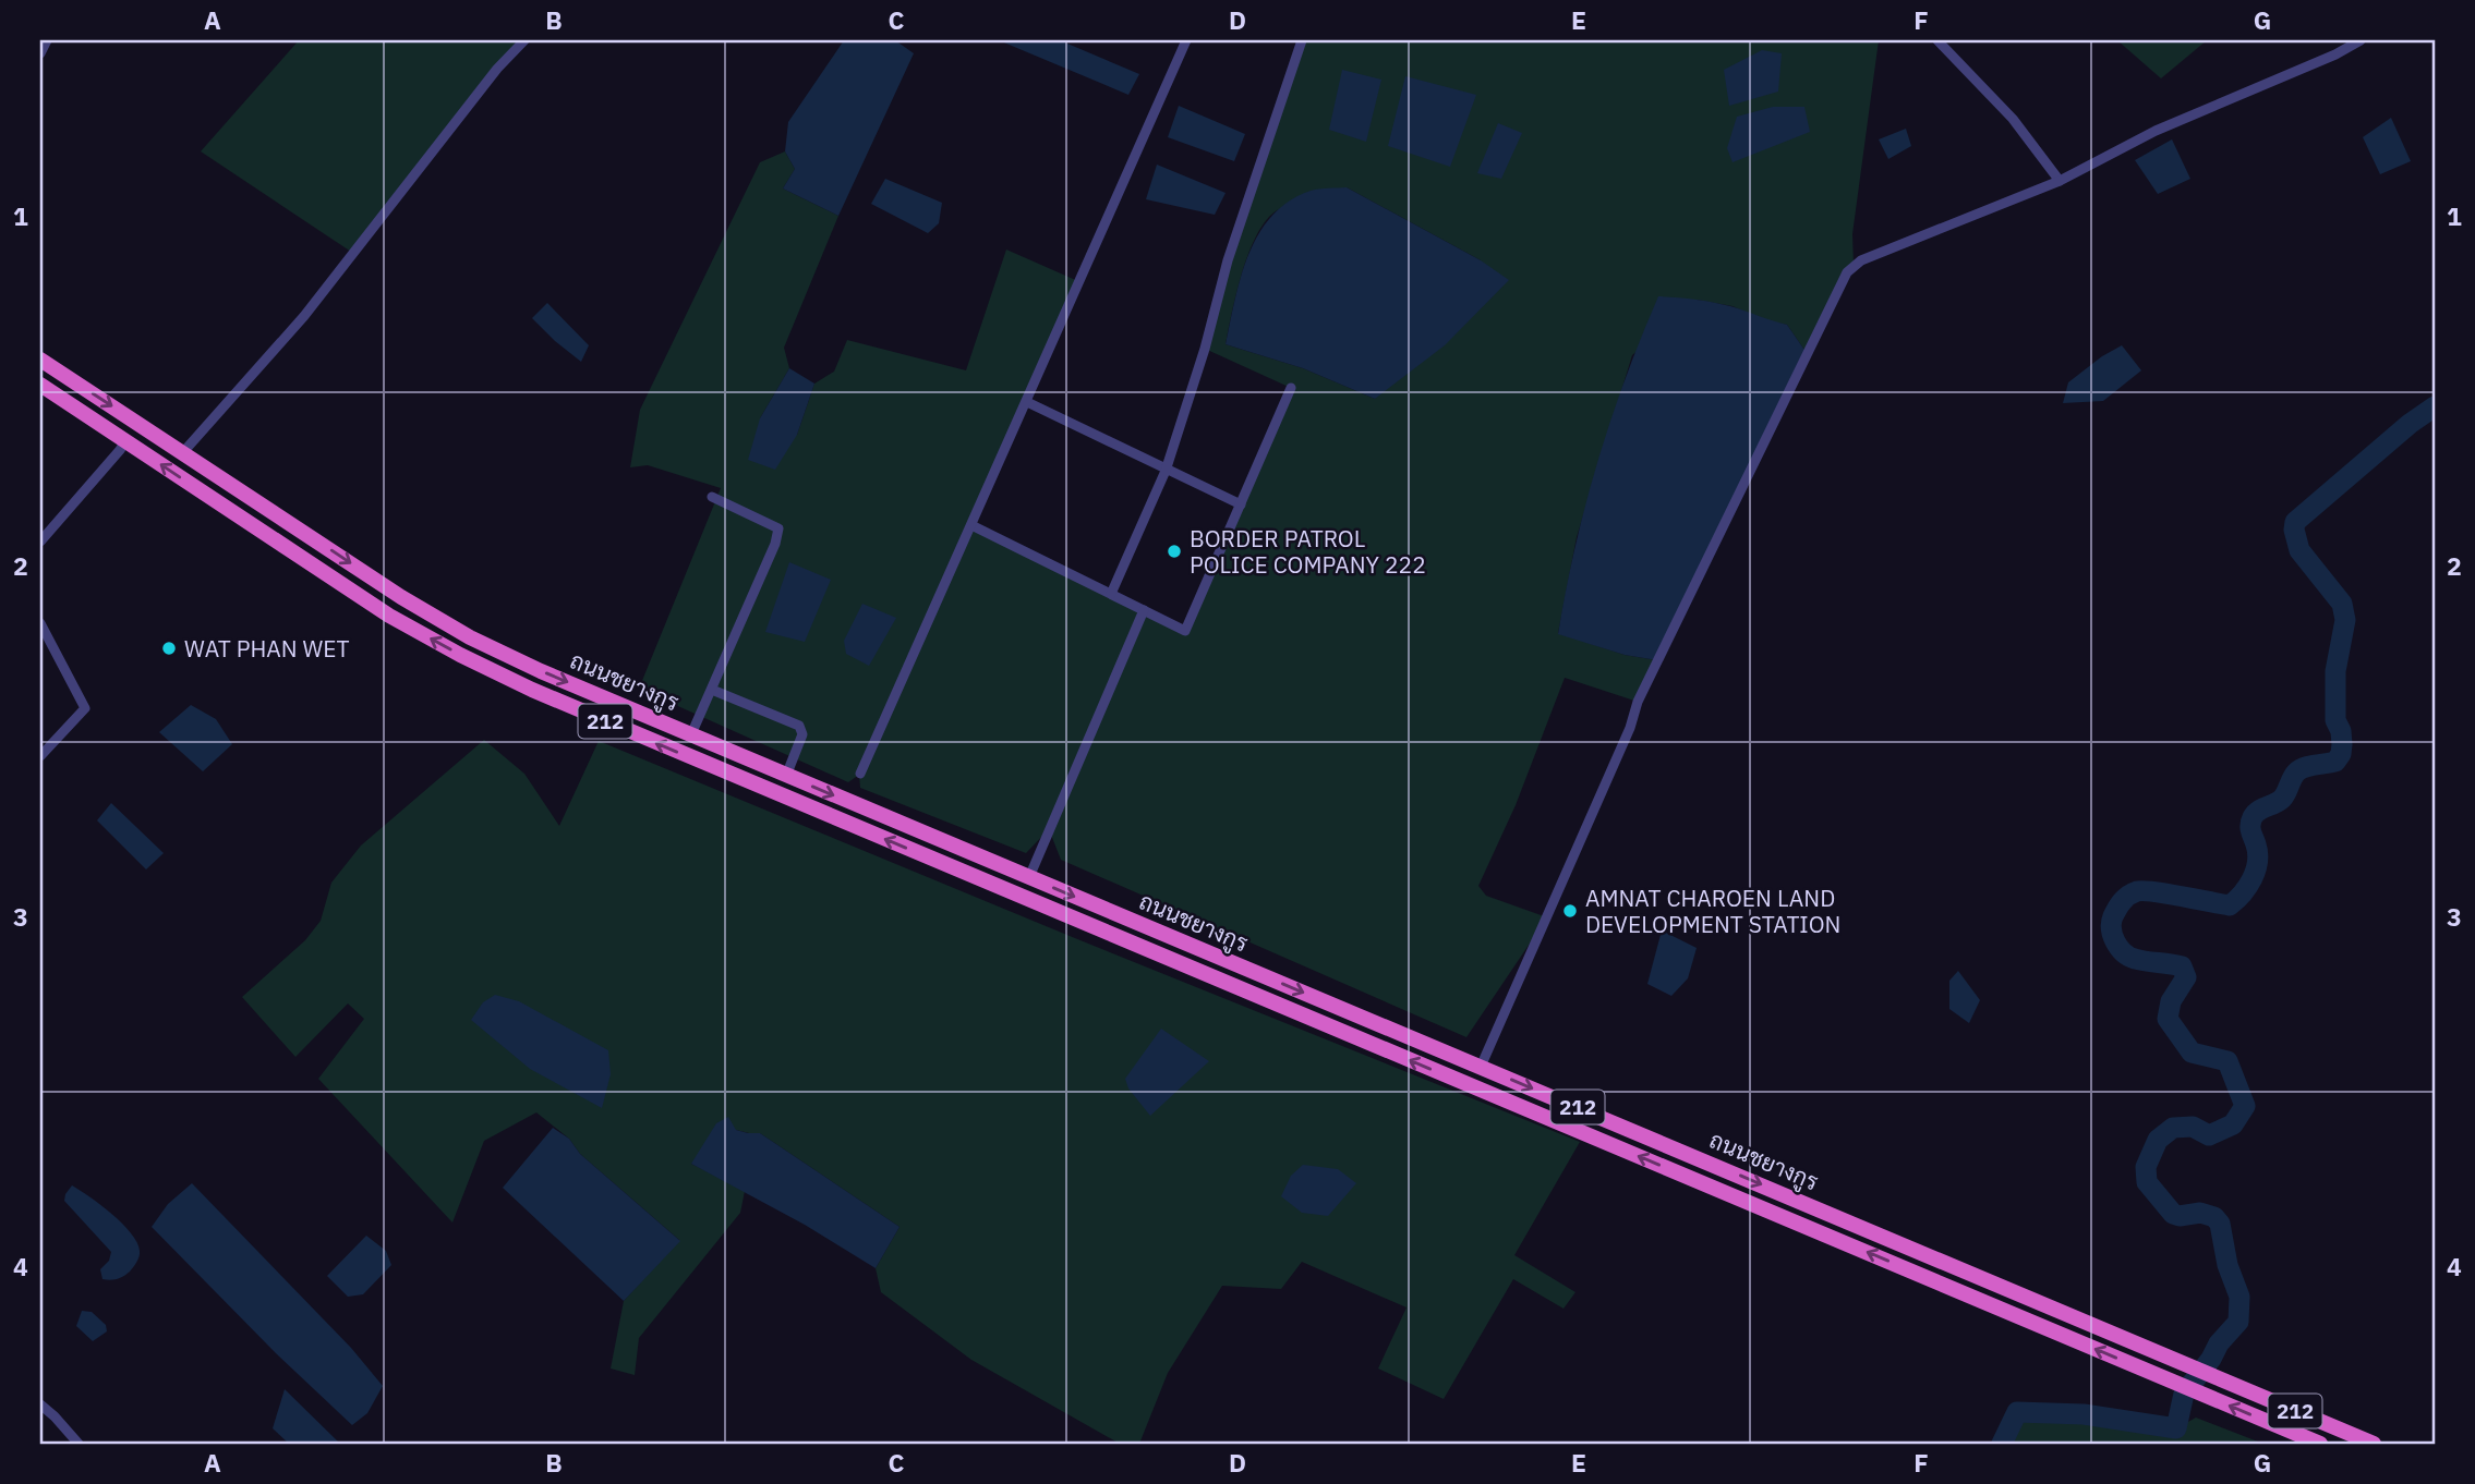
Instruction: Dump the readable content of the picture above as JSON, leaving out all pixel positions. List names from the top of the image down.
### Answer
{
  "streets": {
    "highway": ["ถนนชยางกูร", "212"]
  },
  "places": ["BORDER PATROL POLICE COMPANY 222", "WAT PHAN WET", "AMNAT CHAROEN LAND DEVELOPMENT STATION"],
  "grid": {
    "columns": [
      "A",
      "B",
      "C",
      "D",
      "E",
      "F",
      "G"
    ],
    "rows": [
      "1",
      "2",
      "3",
      "4"
    ]
  }
}
